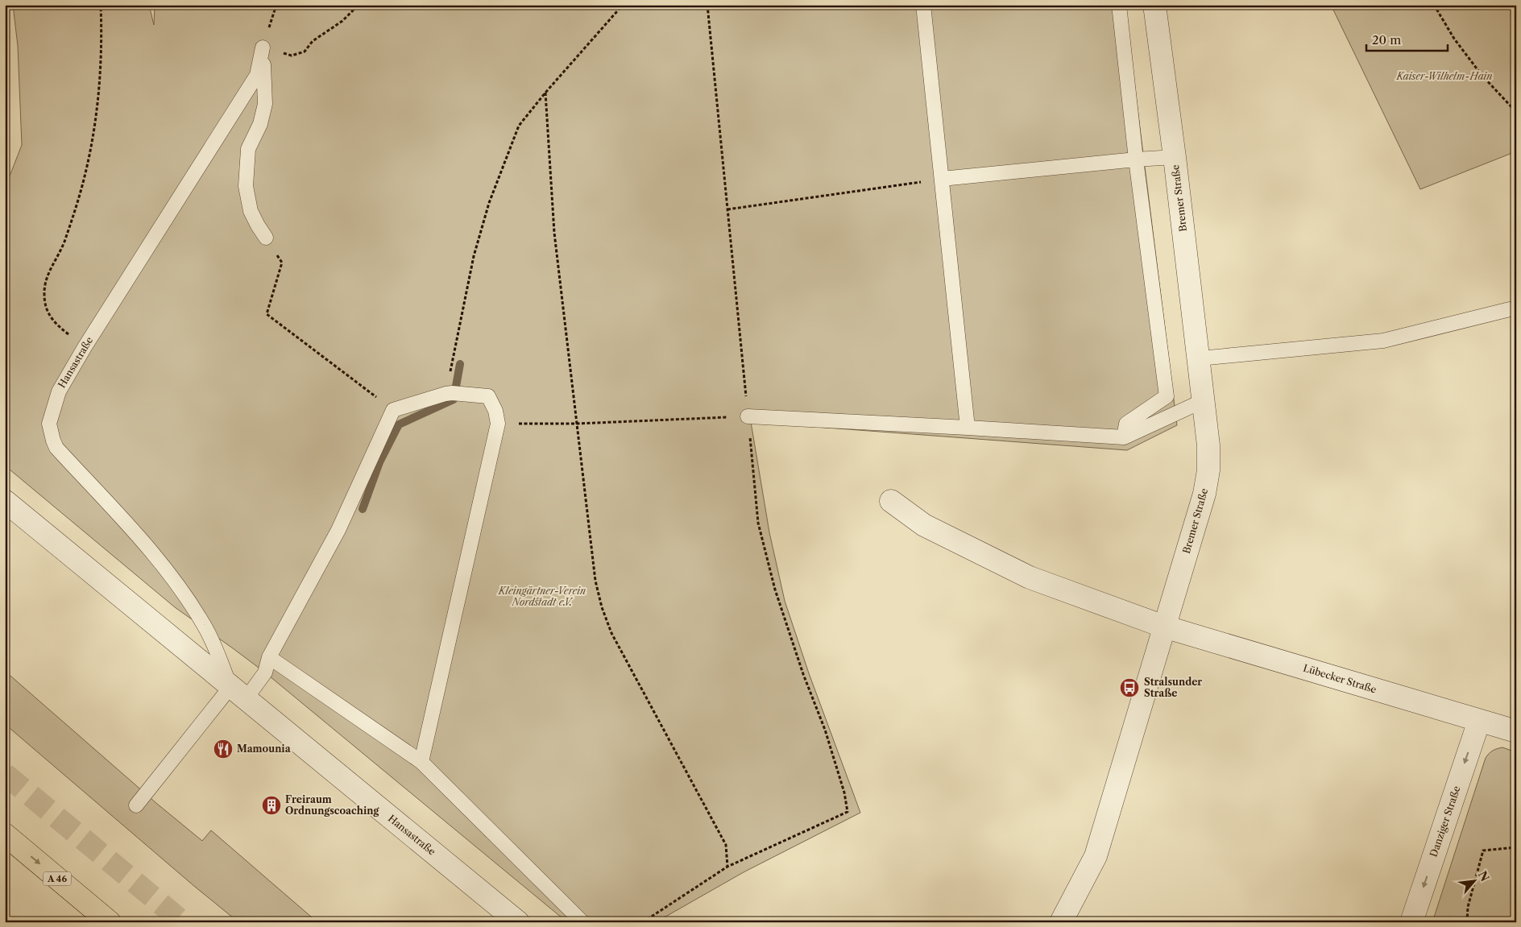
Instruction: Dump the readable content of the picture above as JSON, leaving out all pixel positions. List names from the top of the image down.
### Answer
{
  "streets": {
    "highway": ["A 46"],
    "street": [
      "Bremer Straße",
      "Hansastraße",
      "Lübecker Straße",
      "Danziger Straße"
    ]
  },
  "crossings": [
    ["Bremer Straße", "Lübecker Straße"],
    ["Lübecker Straße", "Danziger Straße"]
  ],
  "one_way": ["Danziger Straße"],
  "parks": ["Kaiser-Wilhelm-Hain", "Kleingärtner-Verein Nordstadt e.V."],
  "places": {
    "bus stop": ["Stralsunder Straße"],
    "restaurant": ["Mamounia"],
    "building": ["Freiraum Ordnungscoaching"]
  },
  "scale_bar": "20 m",
  "north": "top right"
}
